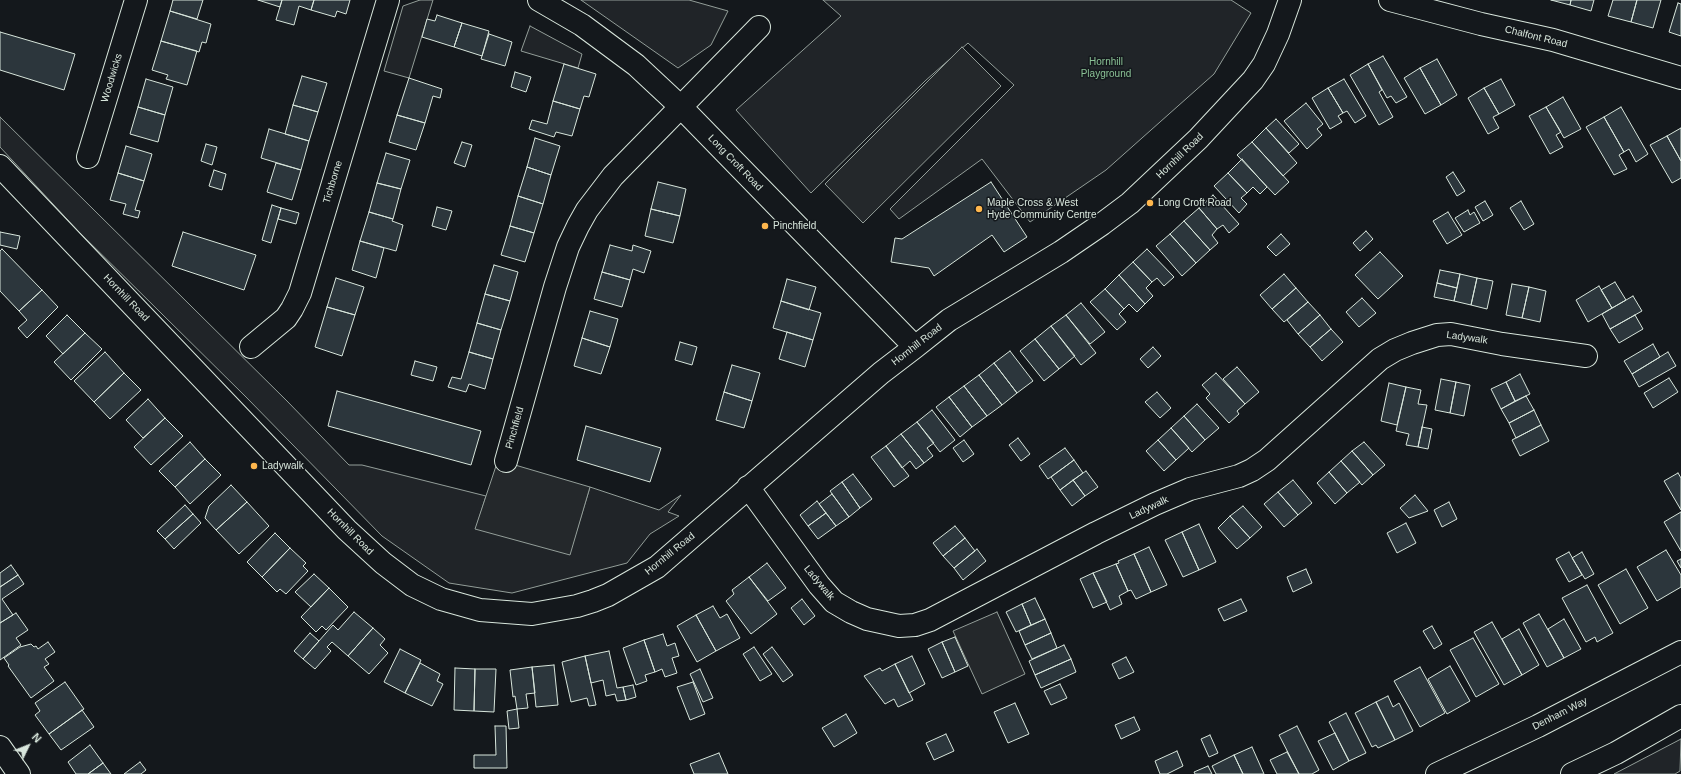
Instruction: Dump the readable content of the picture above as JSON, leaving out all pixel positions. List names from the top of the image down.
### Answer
{
  "streets": {
    "street": [
      "Chalfont Road",
      "Woodwicks",
      "Hornhill Road",
      "Long Croft Road",
      "Tichborne",
      "Ladywalk",
      "Pinchfield",
      "Denham Way"
    ]
  },
  "crossings": [
    ["Hornhill Road", "Long Croft Road"],
    ["Hornhill Road", "Ladywalk"],
    ["Long Croft Road", "Pinchfield"]
  ],
  "parks": ["Hornhill Playground"],
  "places": [
    "Long Croft Road",
    "Maple Cross & West Hyde Community Centre",
    "Pinchfield",
    "Ladywalk"
  ],
  "north": "top right"
}
